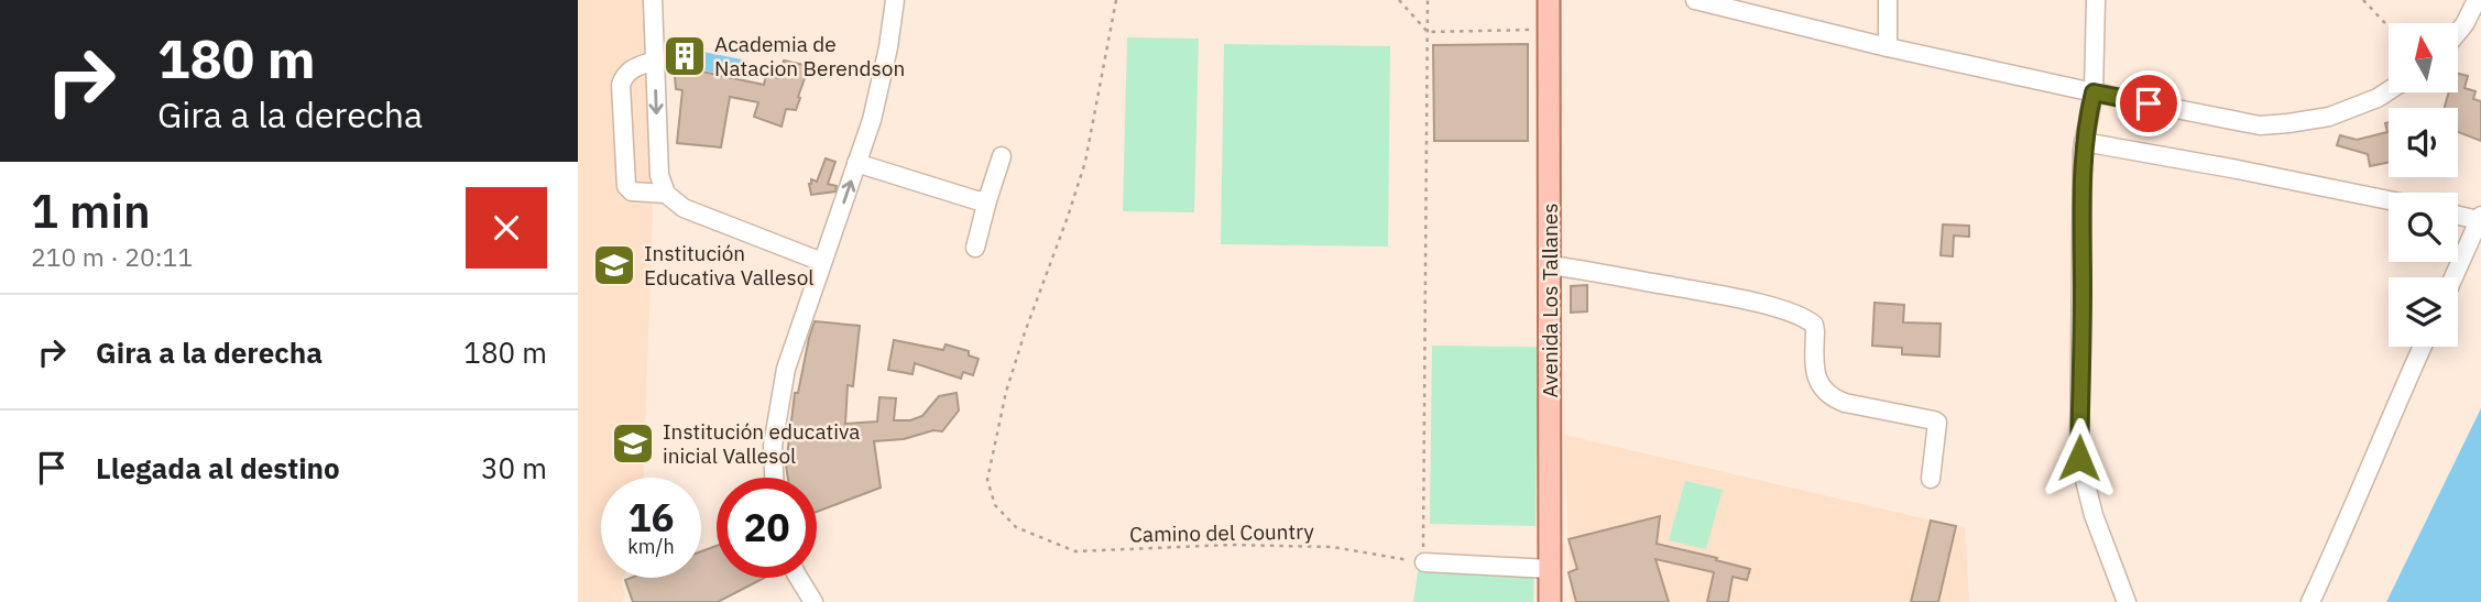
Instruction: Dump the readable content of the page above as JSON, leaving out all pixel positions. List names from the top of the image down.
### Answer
{
  "streets": {
    "main road": ["Avenida Los Tallanes"],
    "path": ["Camino del Country"]
  },
  "places": {
    "building": ["Academia de Natacion Berendson"],
    "school or university": ["Institución Educativa Vallesol", "Institución educativa inicial Vallesol"]
  },
  "north": "top",
  "page": {
    "turn": ["180 m", "Gira a la derecha"],
    "heading": ["1 min", "210 m · 20:11"],
    "list": [
      {
        "name": "Gira a la derecha",
        "value": "180 m"
      },
      {
        "name": "Llegada al destino",
        "value": "30 m"
      }
    ],
    "speed": "16 km/h",
    "limit": "20"
  }
}
